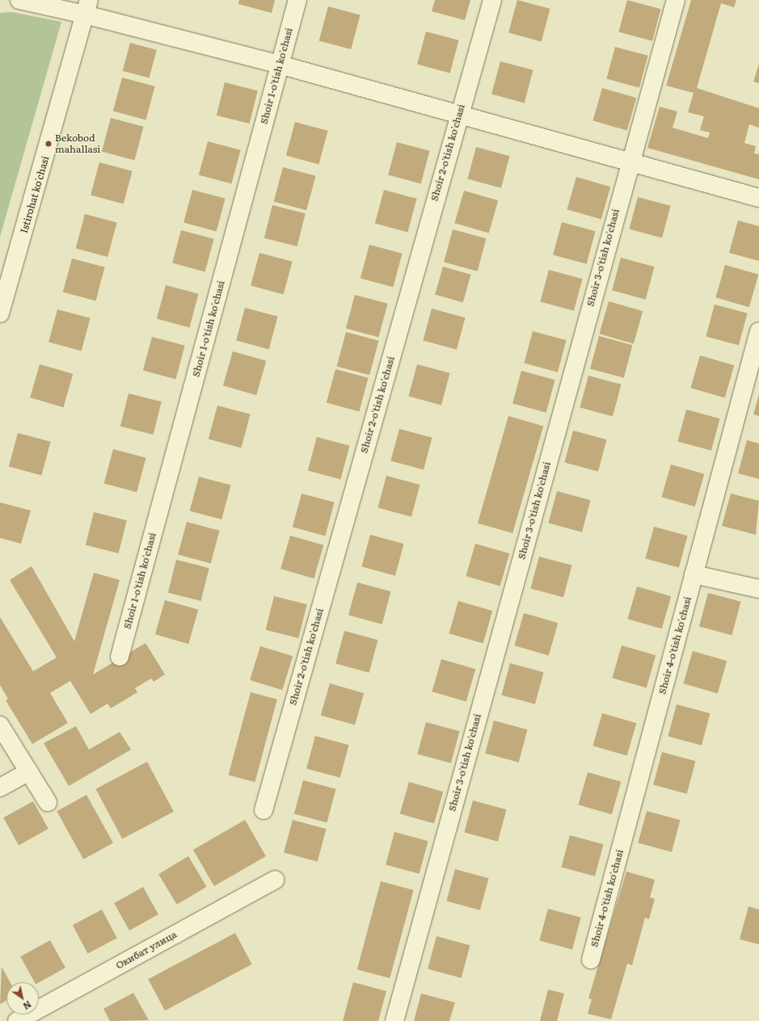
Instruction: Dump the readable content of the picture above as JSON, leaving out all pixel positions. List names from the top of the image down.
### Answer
{
  "streets": {
    "street": [
      "Shoir 1-o'tish ko'chasi",
      "Shoir 2-o'tish ko'chasi",
      "Istirohat ko'chasi",
      "Shoir 3-o'tish ko'chasi",
      "Shoir 4-o'tish ko'chasi",
      "Окибат улица"
    ]
  },
  "places": ["Bekobod mahallasi"],
  "north": "bottom right"
}
